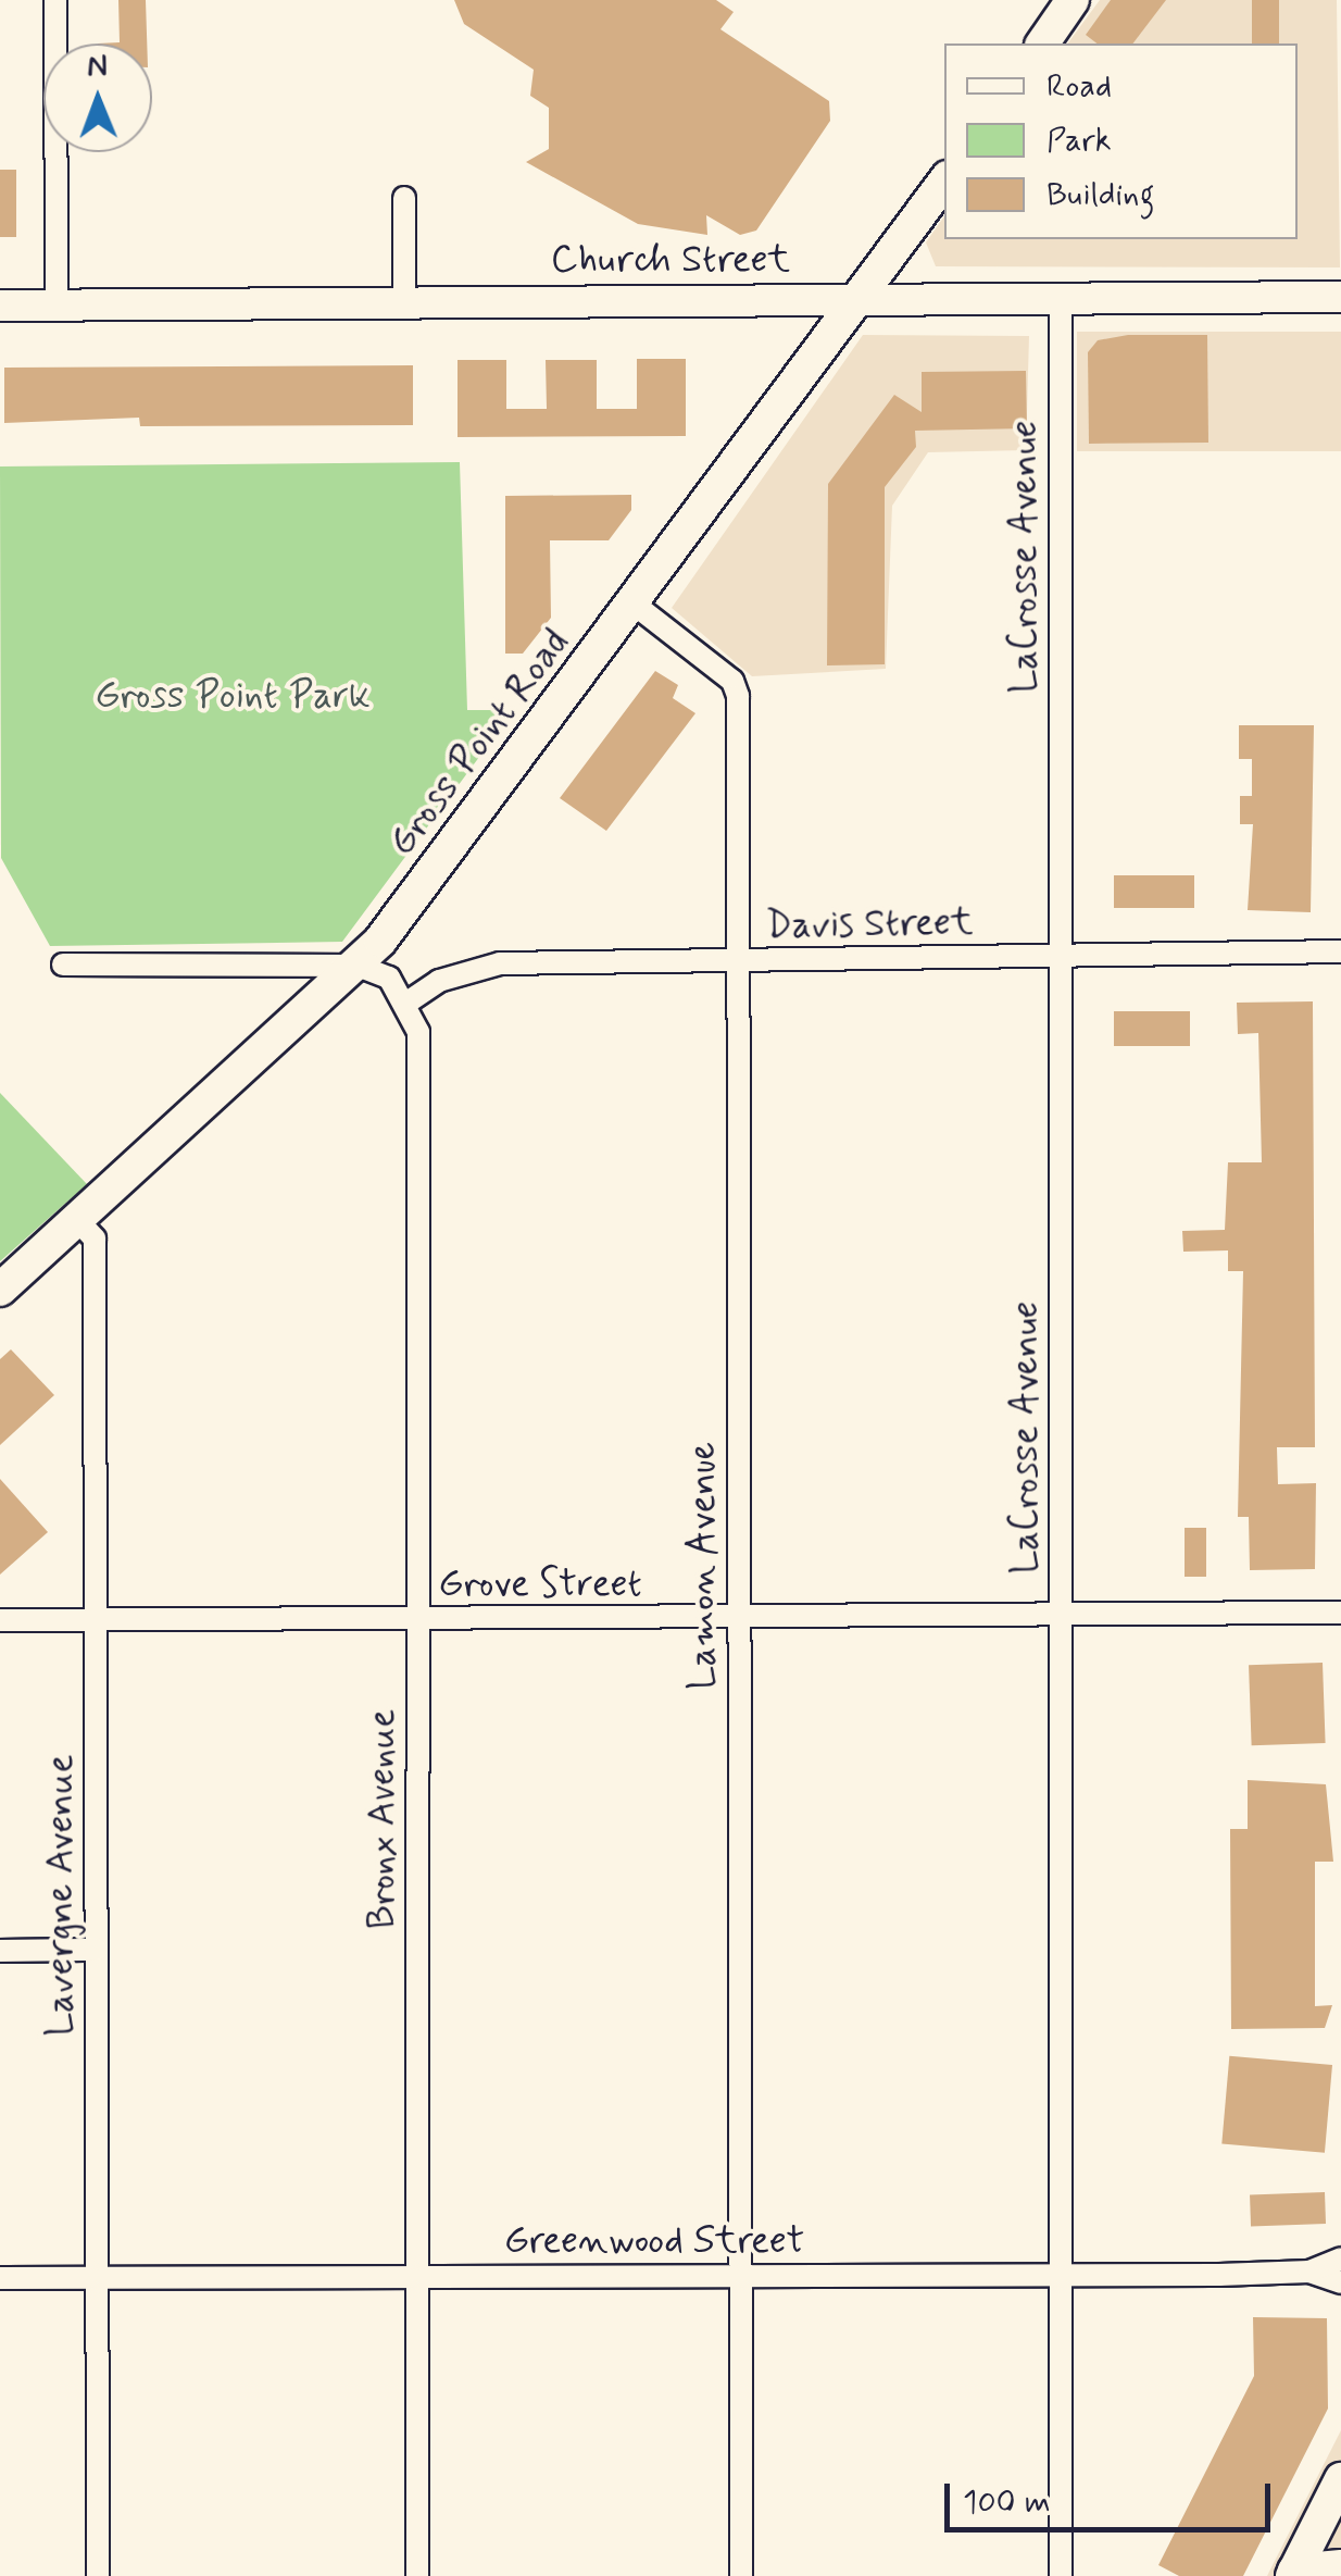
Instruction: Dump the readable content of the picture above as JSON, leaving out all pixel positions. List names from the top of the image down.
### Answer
{
  "streets": {
    "main road": ["Gross Point Road"],
    "street": [
      "Church Street",
      "LaCrosse Avenue",
      "Davis Street",
      "Lamon Avenue",
      "Grove Street",
      "Bronx Avenue",
      "Lavergne Avenue",
      "Greenwood Street"
    ]
  },
  "crossings": [
    ["Church Street", "LaCrosse Avenue"],
    ["Church Street", "Gross Point Road"],
    ["LaCrosse Avenue", "Davis Street"],
    ["LaCrosse Avenue", "Grove Street"],
    ["LaCrosse Avenue", "Greenwood Street"],
    ["Gross Point Road", "Lamon Avenue"],
    ["Gross Point Road", "Bronx Avenue"],
    ["Gross Point Road", "Lavergne Avenue"],
    ["Davis Street", "Lamon Avenue"],
    ["Davis Street", "Bronx Avenue"],
    ["Lamon Avenue", "Grove Street"],
    ["Lamon Avenue", "Greenwood Street"],
    ["Grove Street", "Bronx Avenue"],
    ["Grove Street", "Lavergne Avenue"],
    ["Bronx Avenue", "Greenwood Street"],
    ["Lavergne Avenue", "Greenwood Street"]
  ],
  "parks": ["Gross Point Park"],
  "legend": ["Road", "Park", "Building"],
  "scale_bar": "100 m",
  "north": "top"
}
